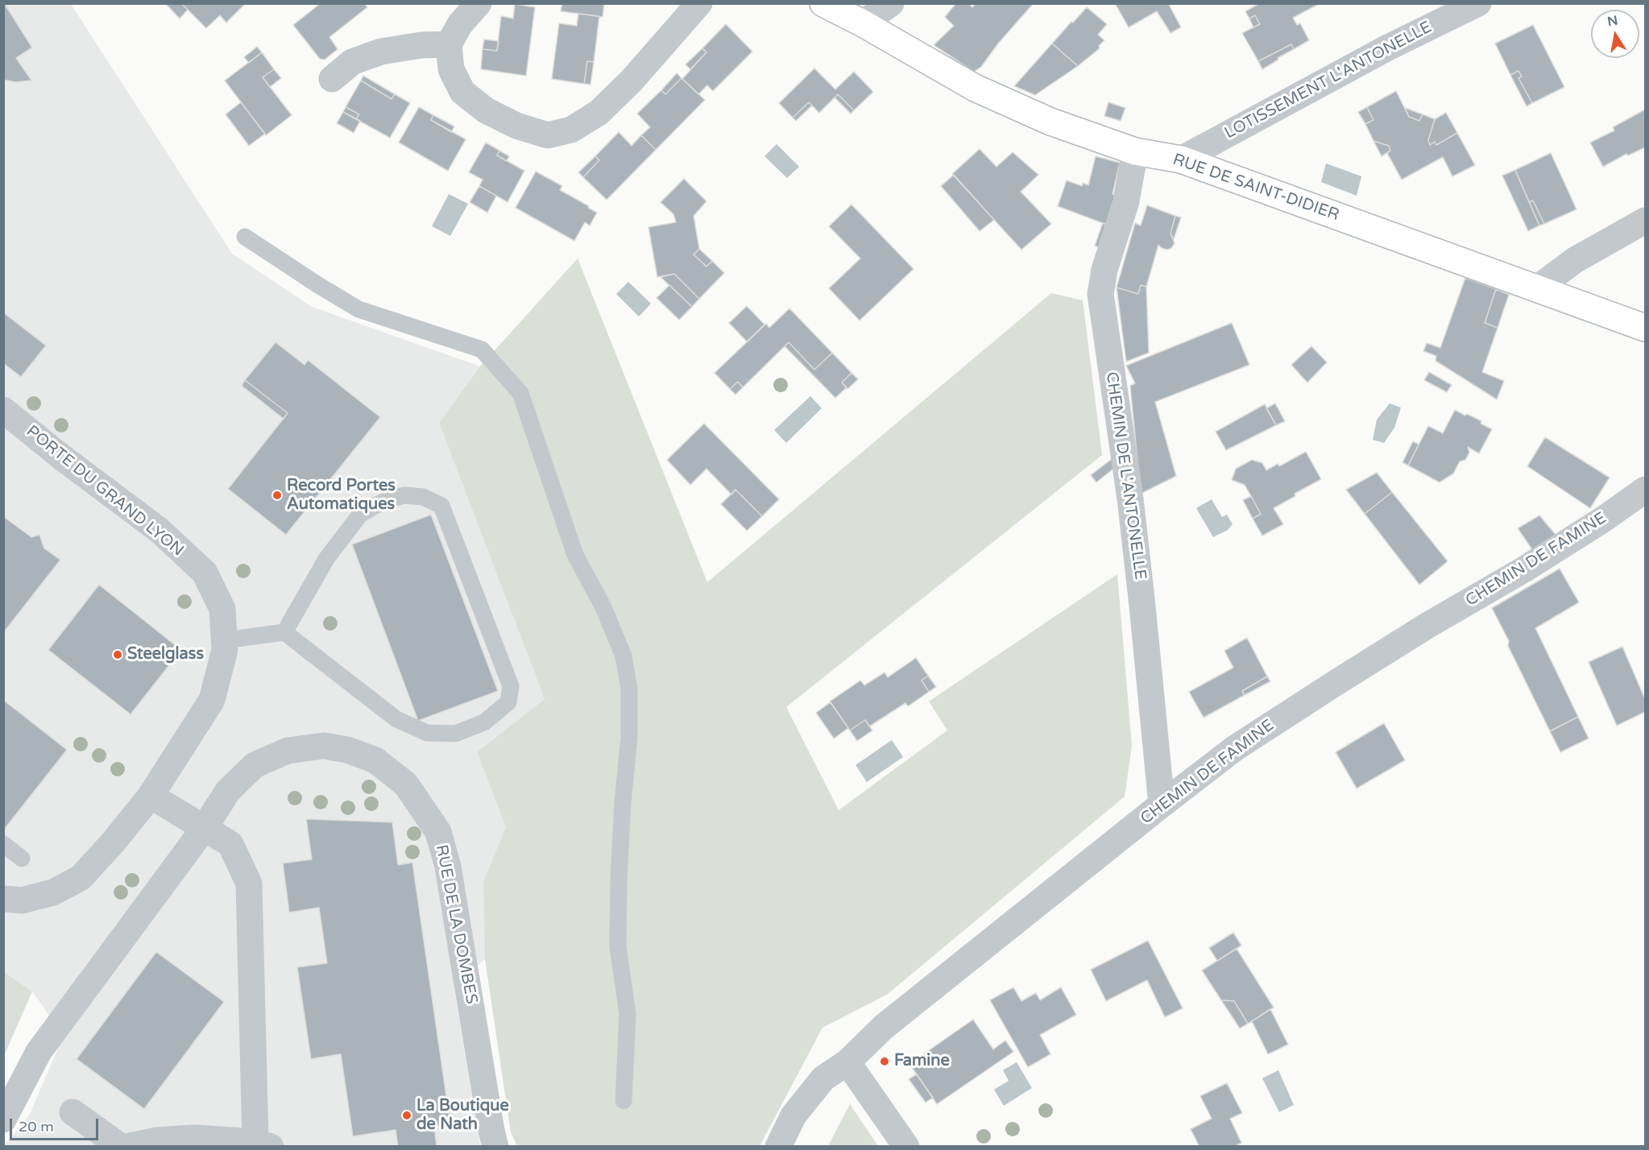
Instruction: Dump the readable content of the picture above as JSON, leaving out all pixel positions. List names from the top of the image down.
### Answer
{
  "streets": {
    "street": [
      "LOTISSEMENT L'ANTONELLE",
      "RUE DE SAINT-DIDIER",
      "CHEMIN DE L'ANTONELLE",
      "PORTE DU GRAND LYON",
      "CHEMIN DE FAMINE",
      "RUE DE LA DOMBES"
    ]
  },
  "crossings": [
    ["LOTISSEMENT L'ANTONELLE", "RUE DE SAINT-DIDIER"],
    ["RUE DE SAINT-DIDIER", "CHEMIN DE L'ANTONELLE"],
    ["CHEMIN DE L'ANTONELLE", "CHEMIN DE FAMINE"]
  ],
  "places": [
    "Record Portes Automatiques",
    "Steelglass",
    "Famine",
    "La Boutique de Nath"
  ],
  "scale_bar": "20 m",
  "north": "top"
}
